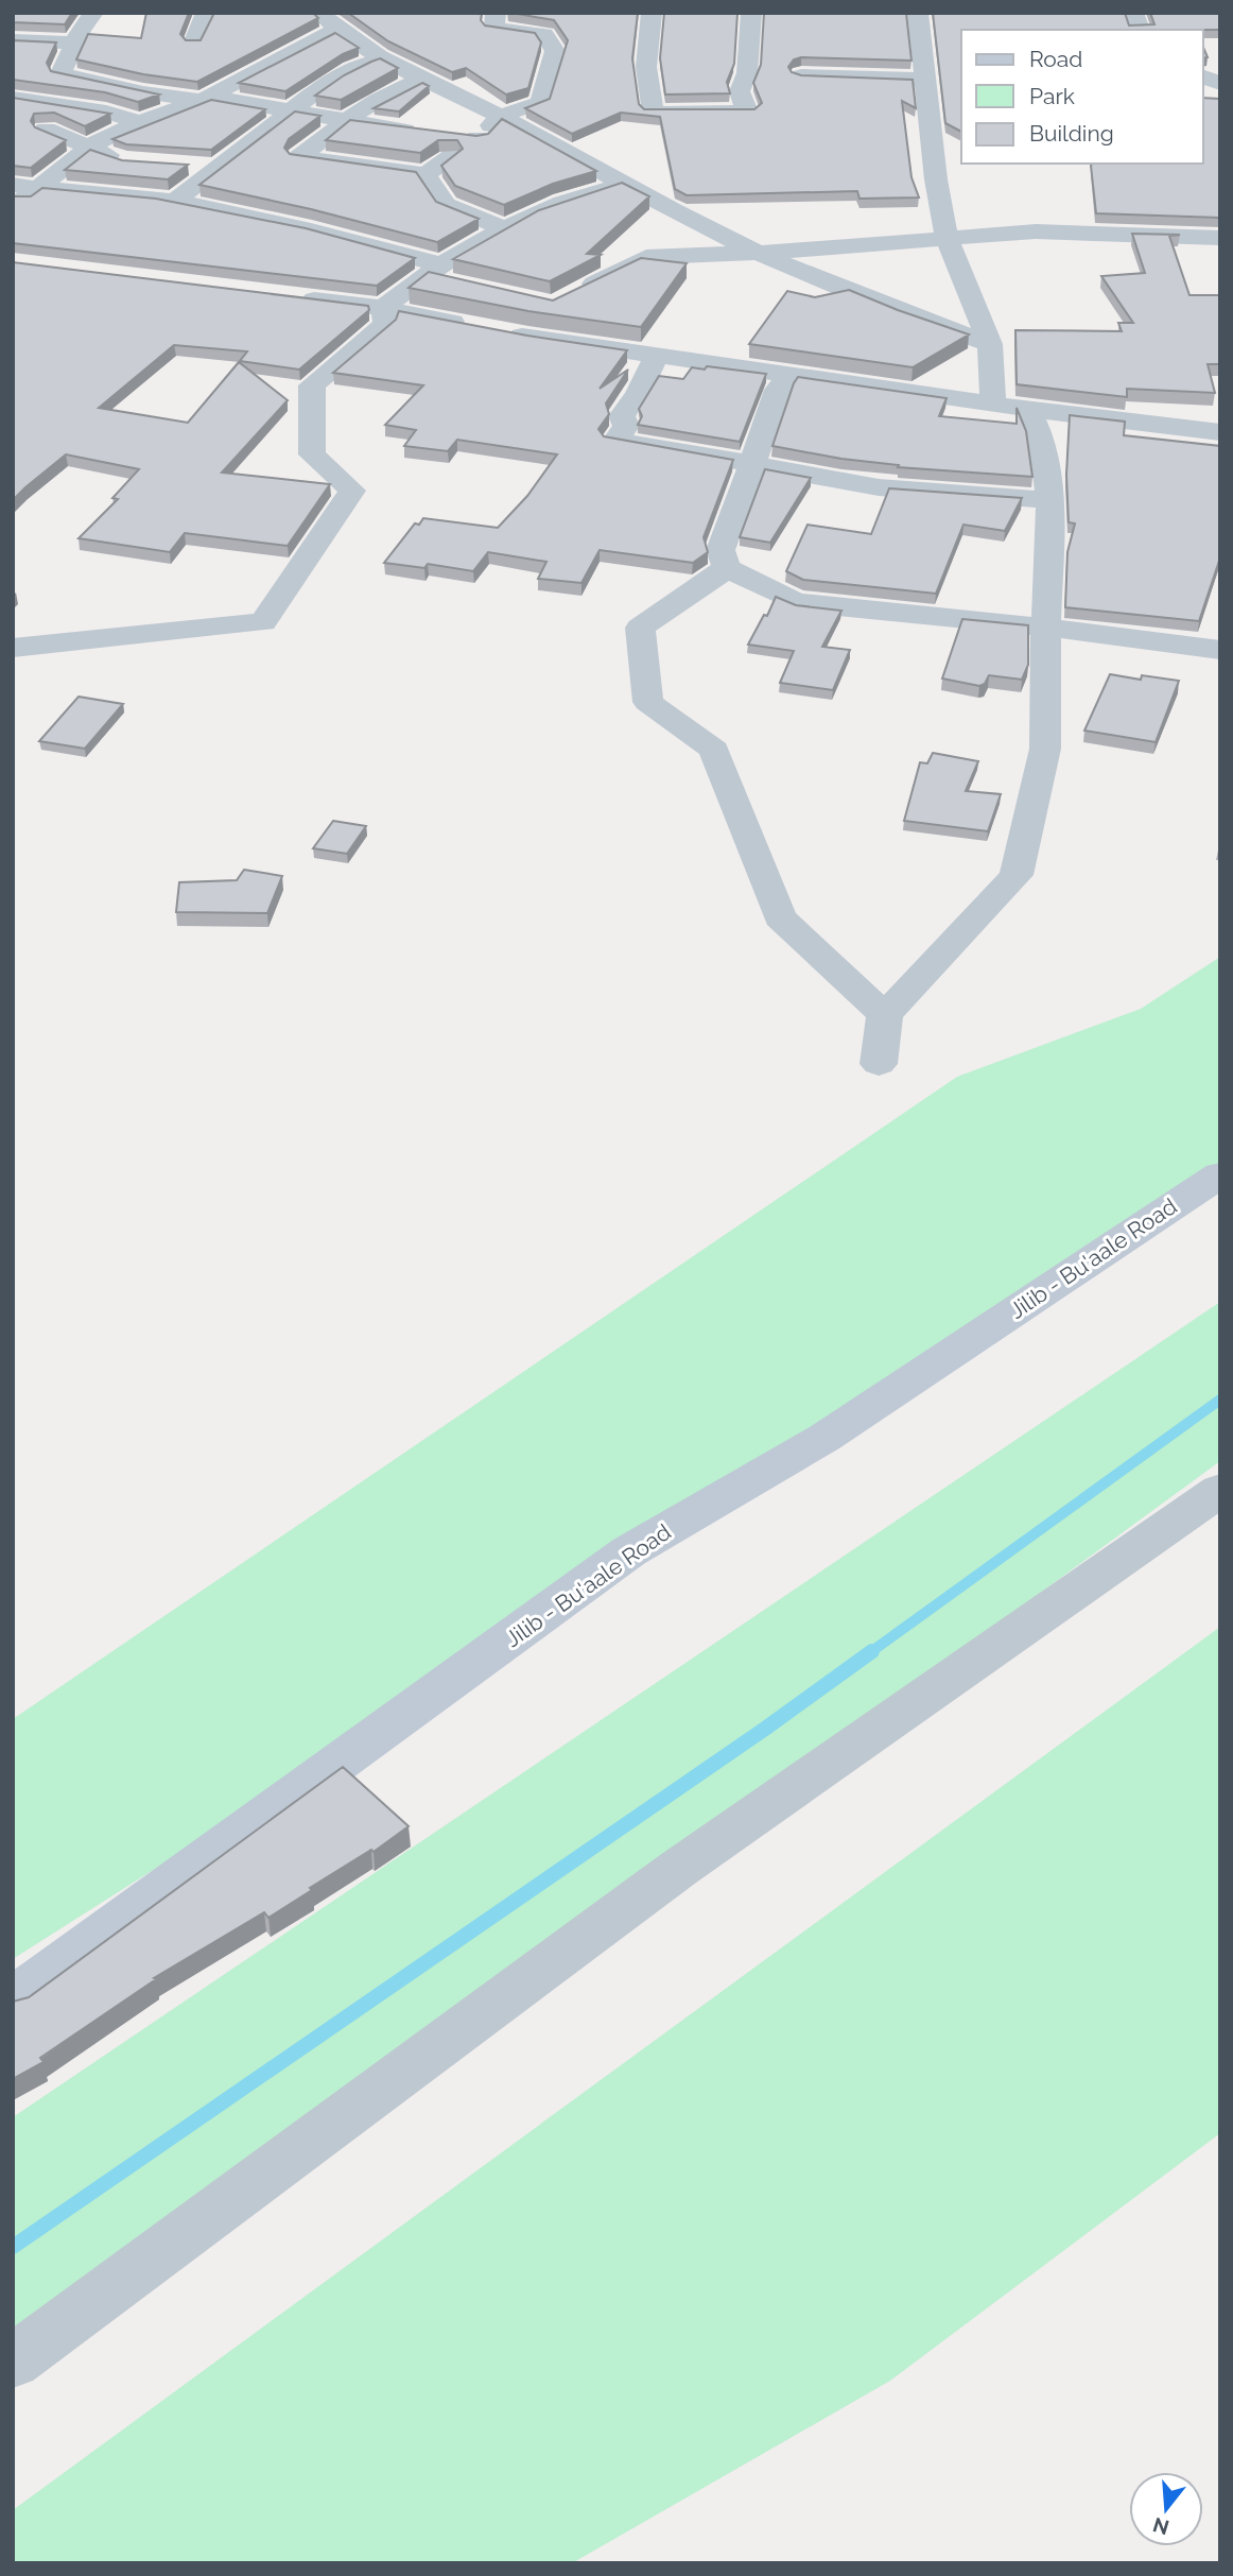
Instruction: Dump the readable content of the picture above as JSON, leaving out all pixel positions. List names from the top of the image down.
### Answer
{
  "streets": {
    "main road": ["Jilib - Bu'aale Road"]
  },
  "legend": ["Road", "Park", "Building"],
  "north": "bottom"
}
